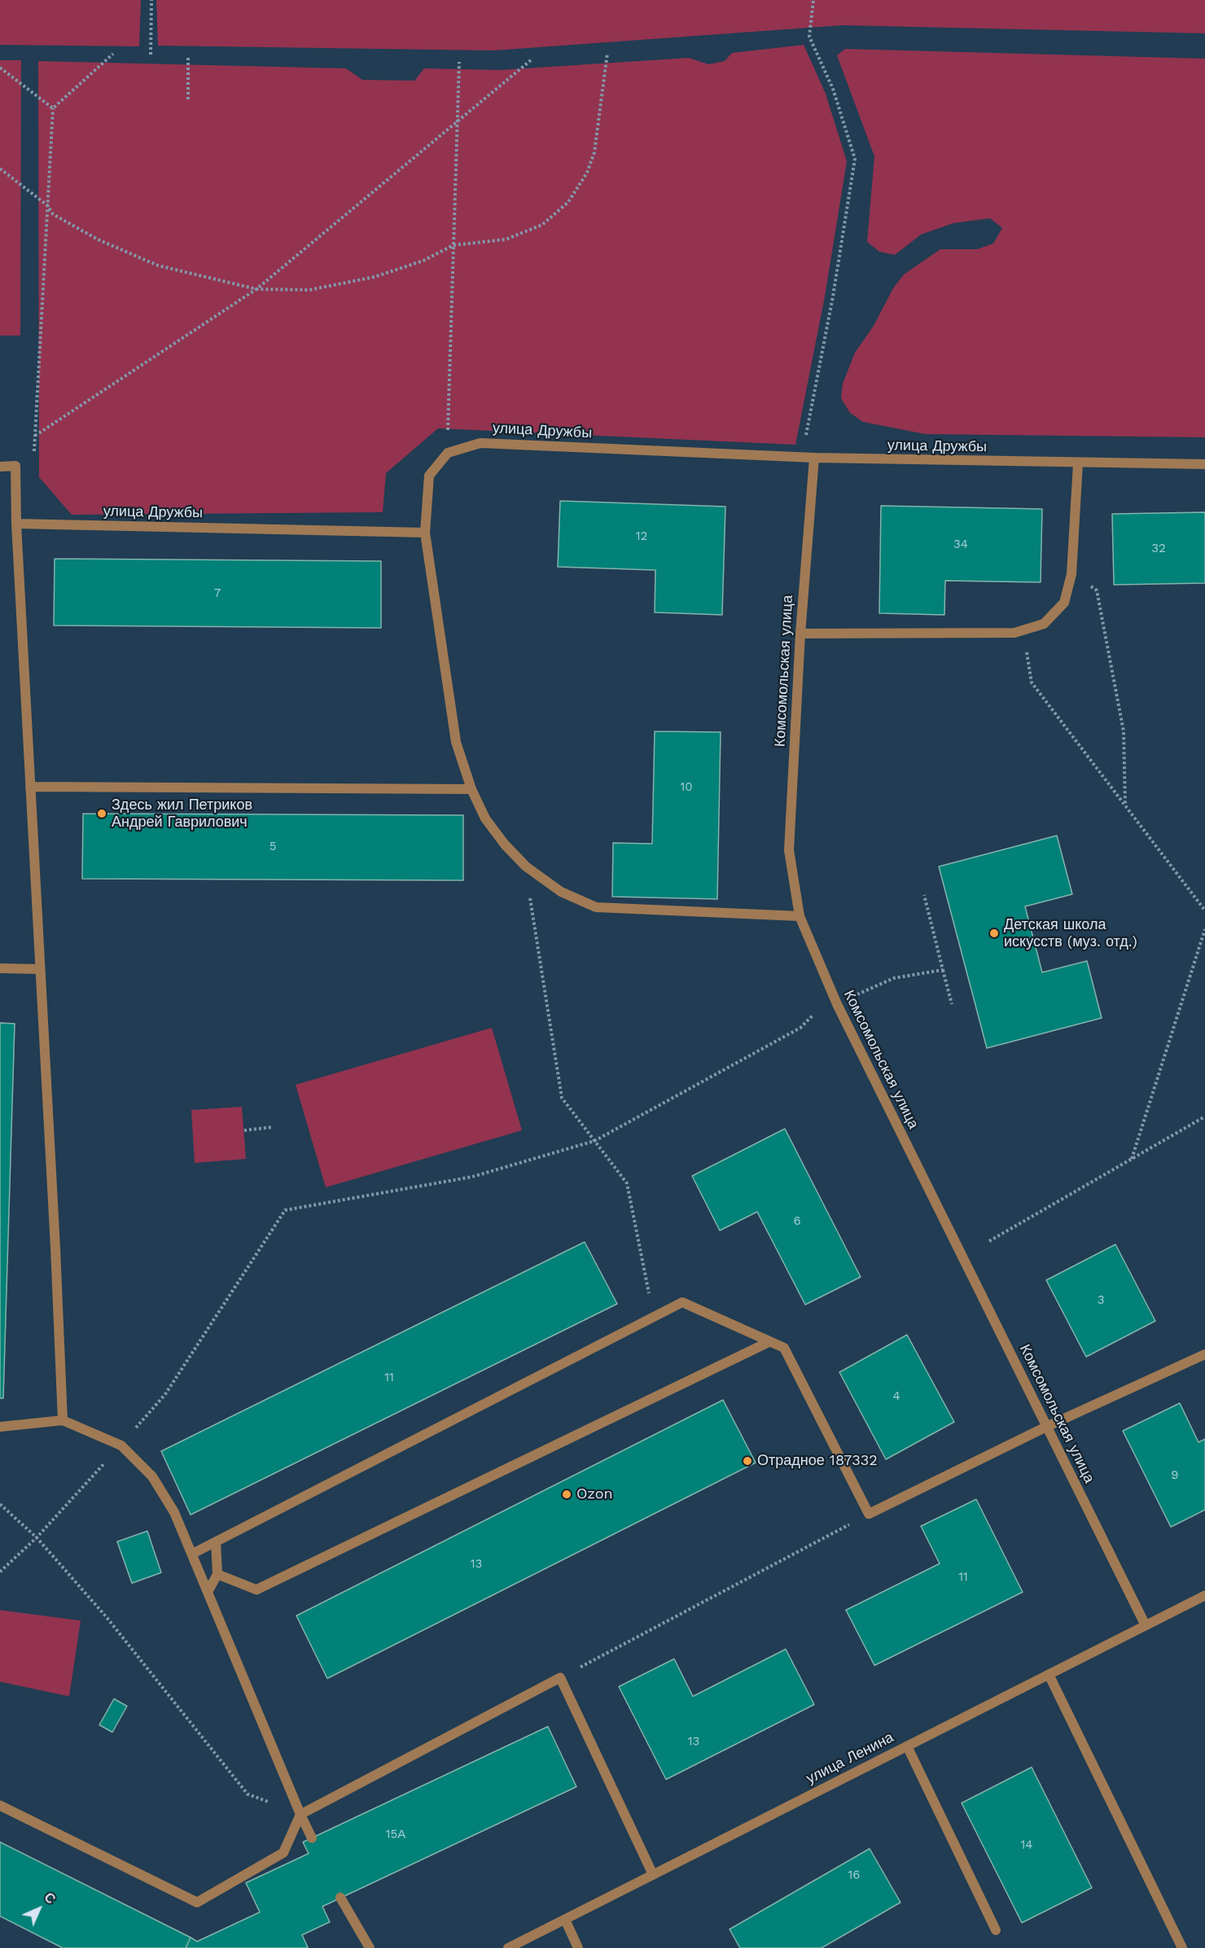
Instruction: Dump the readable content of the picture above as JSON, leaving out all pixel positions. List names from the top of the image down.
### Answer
{
  "streets": {
    "street": ["улица Дружбы", "Комсомольская улица", "улица Ленина"]
  },
  "crossings": [
    ["улица Дружбы", "Комсомольская улица"],
    ["Комсомольская улица", "улица Ленина"]
  ],
  "places": [
    "Здесь жил Петриков Андрей Гаврилович",
    "Детская школа искусств (муз. отд.)",
    "Отрадное 187332",
    "Ozon"
  ],
  "house_numbers": [
    "12",
    "34",
    "32",
    "7",
    "10",
    "5",
    "6",
    "3",
    "11",
    "4",
    "9",
    "13",
    "11",
    "13",
    "15А",
    "14",
    "16"
  ],
  "north": "top right"
}
